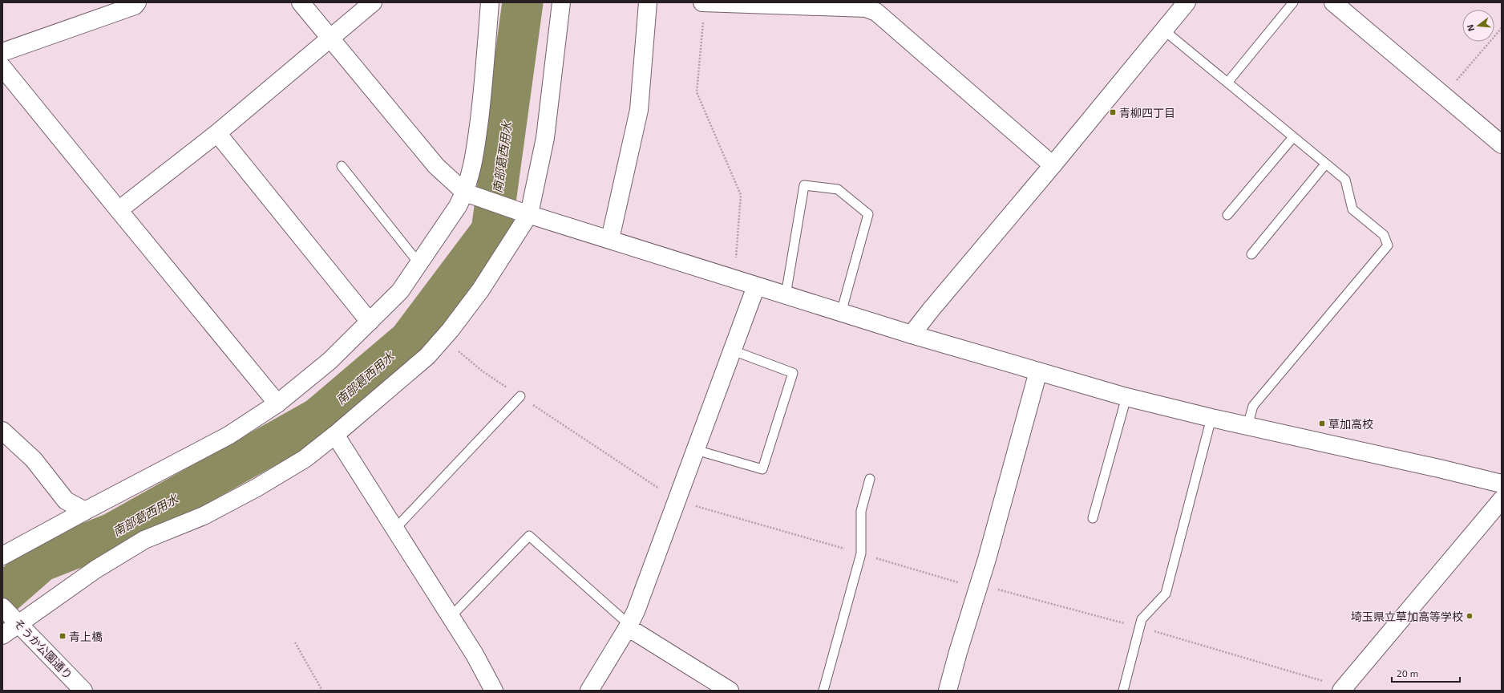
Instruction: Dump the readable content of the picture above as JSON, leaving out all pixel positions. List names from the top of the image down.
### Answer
{
  "streets": {
    "street": ["そうか公園通り"]
  },
  "water": ["南部葛西用水"],
  "places": {
    "transit": ["青柳四丁目", "草加高校", "青上橋"],
    "other": ["埼玉県立草加高等学校"]
  },
  "scale_bar": "20 m",
  "north": "left"
}
